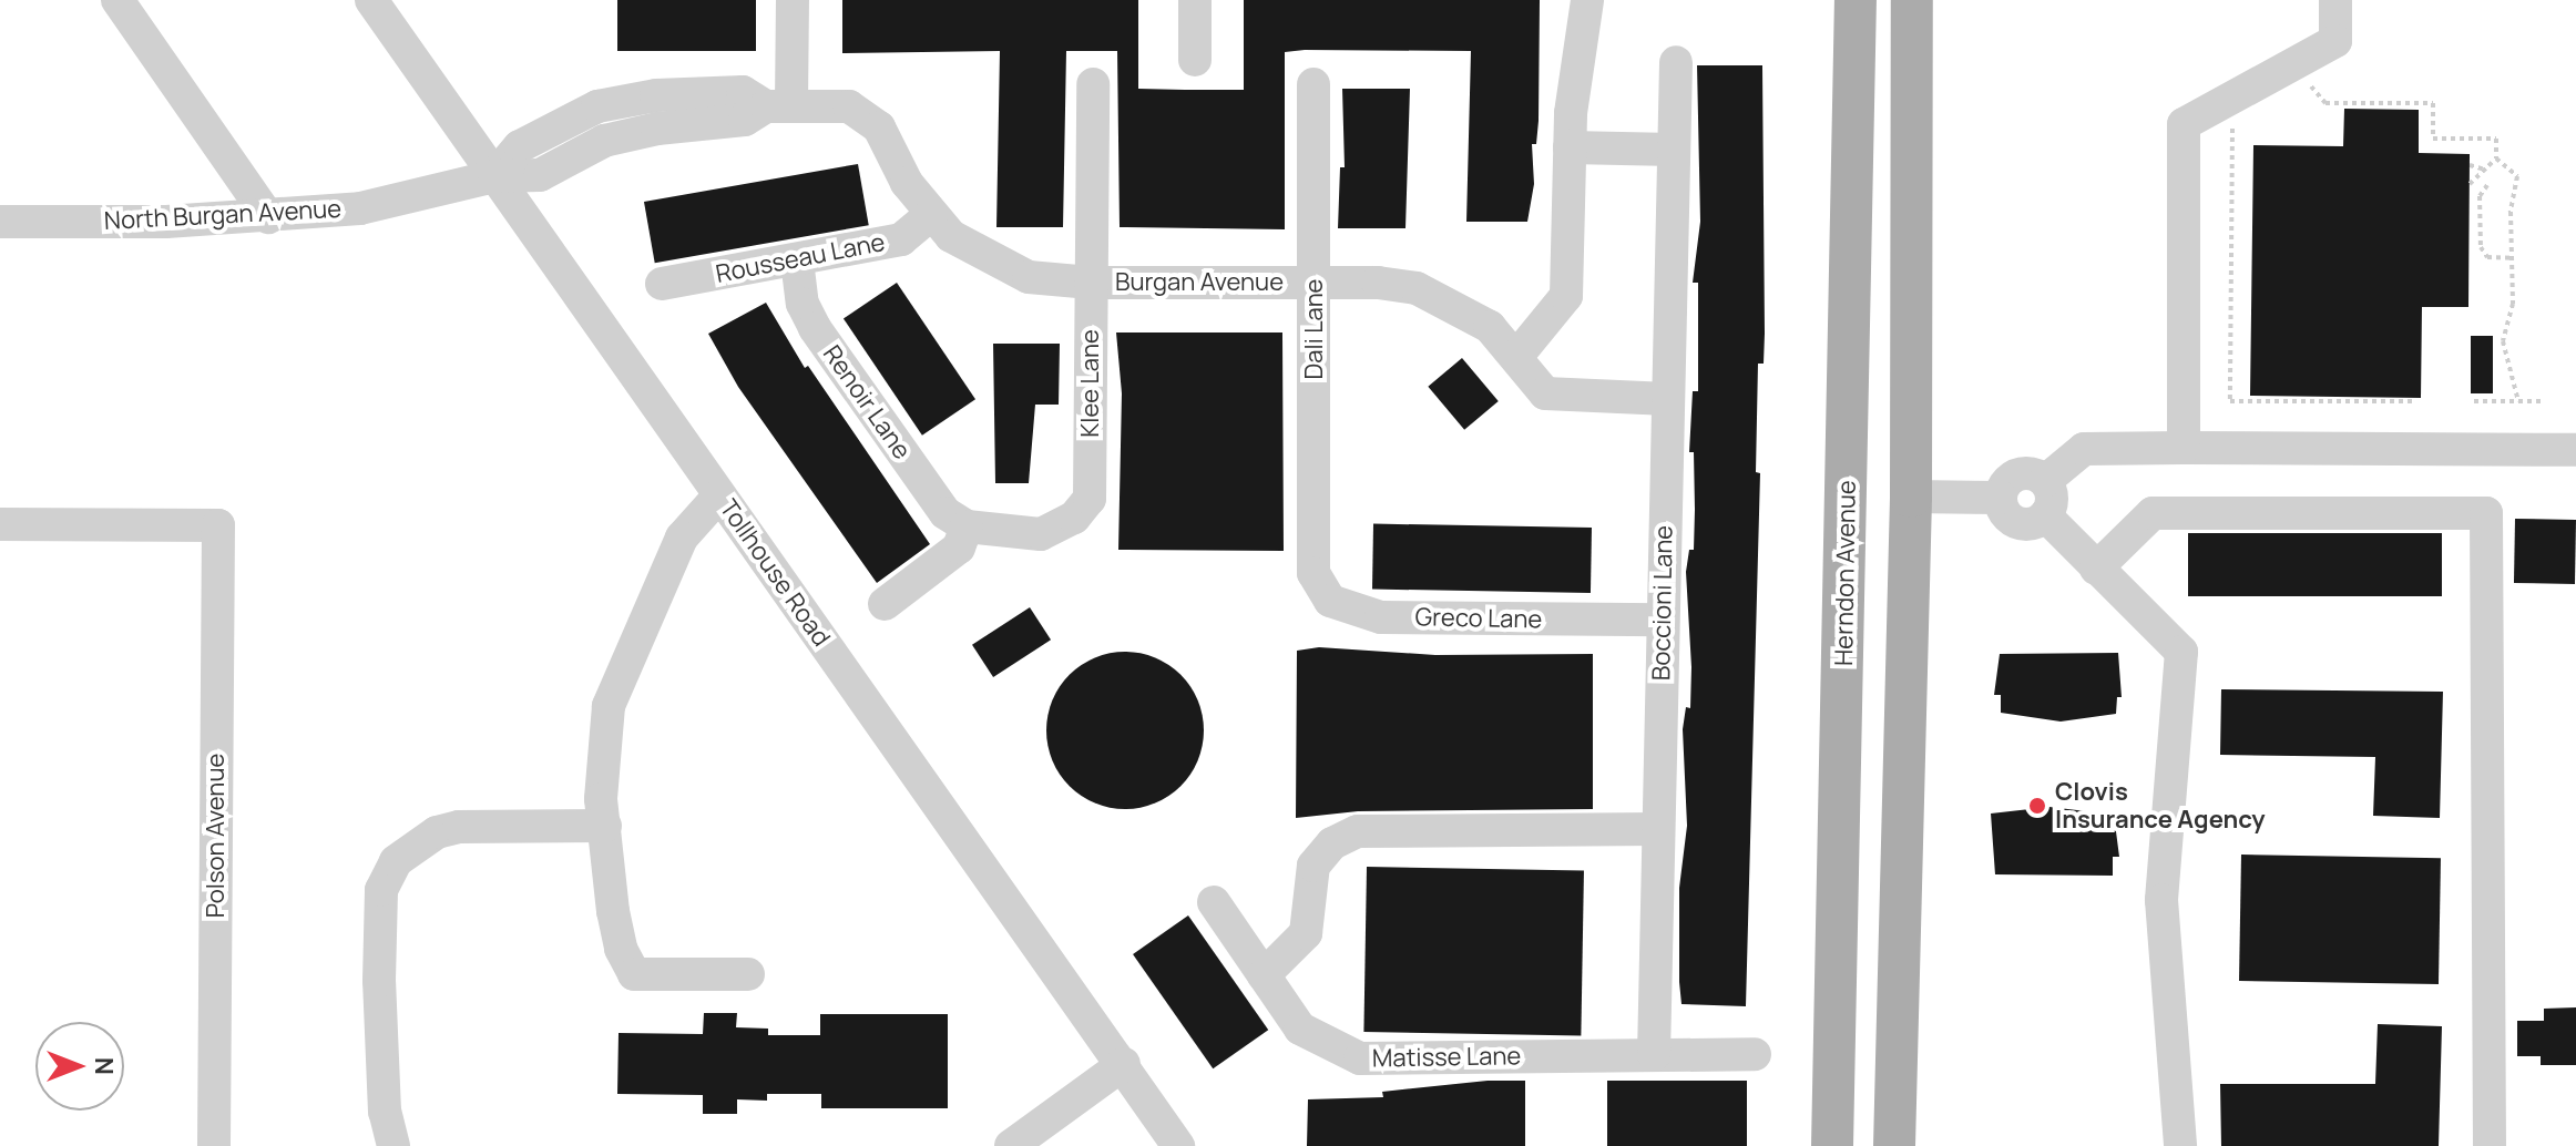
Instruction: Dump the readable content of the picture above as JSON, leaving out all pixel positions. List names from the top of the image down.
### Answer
{
  "streets": {
    "main road": ["Herndon Avenue"],
    "street": [
      "North Burgan Avenue",
      "Rousseau Lane",
      "Burgan Avenue",
      "Dali Lane",
      "Klee Lane",
      "Renoir Lane",
      "Tollhouse Road",
      "Boccioni Lane",
      "Greco Lane",
      "Polson Avenue",
      "Matisse Lane"
    ]
  },
  "crossings": [
    ["North Burgan Avenue", "Burgan Avenue"],
    ["North Burgan Avenue", "Tollhouse Road"],
    ["Rousseau Lane", "Burgan Avenue"],
    ["Rousseau Lane", "Renoir Lane"],
    ["Burgan Avenue", "Dali Lane"],
    ["Burgan Avenue", "Klee Lane"],
    ["Burgan Avenue", "Tollhouse Road"],
    ["Burgan Avenue", "Boccioni Lane"],
    ["Dali Lane", "Greco Lane"],
    ["Klee Lane", "Renoir Lane"],
    ["Boccioni Lane", "Greco Lane"],
    ["Boccioni Lane", "Matisse Lane"]
  ],
  "places": ["Clovis Insurance Agency"],
  "north": "right"
}
